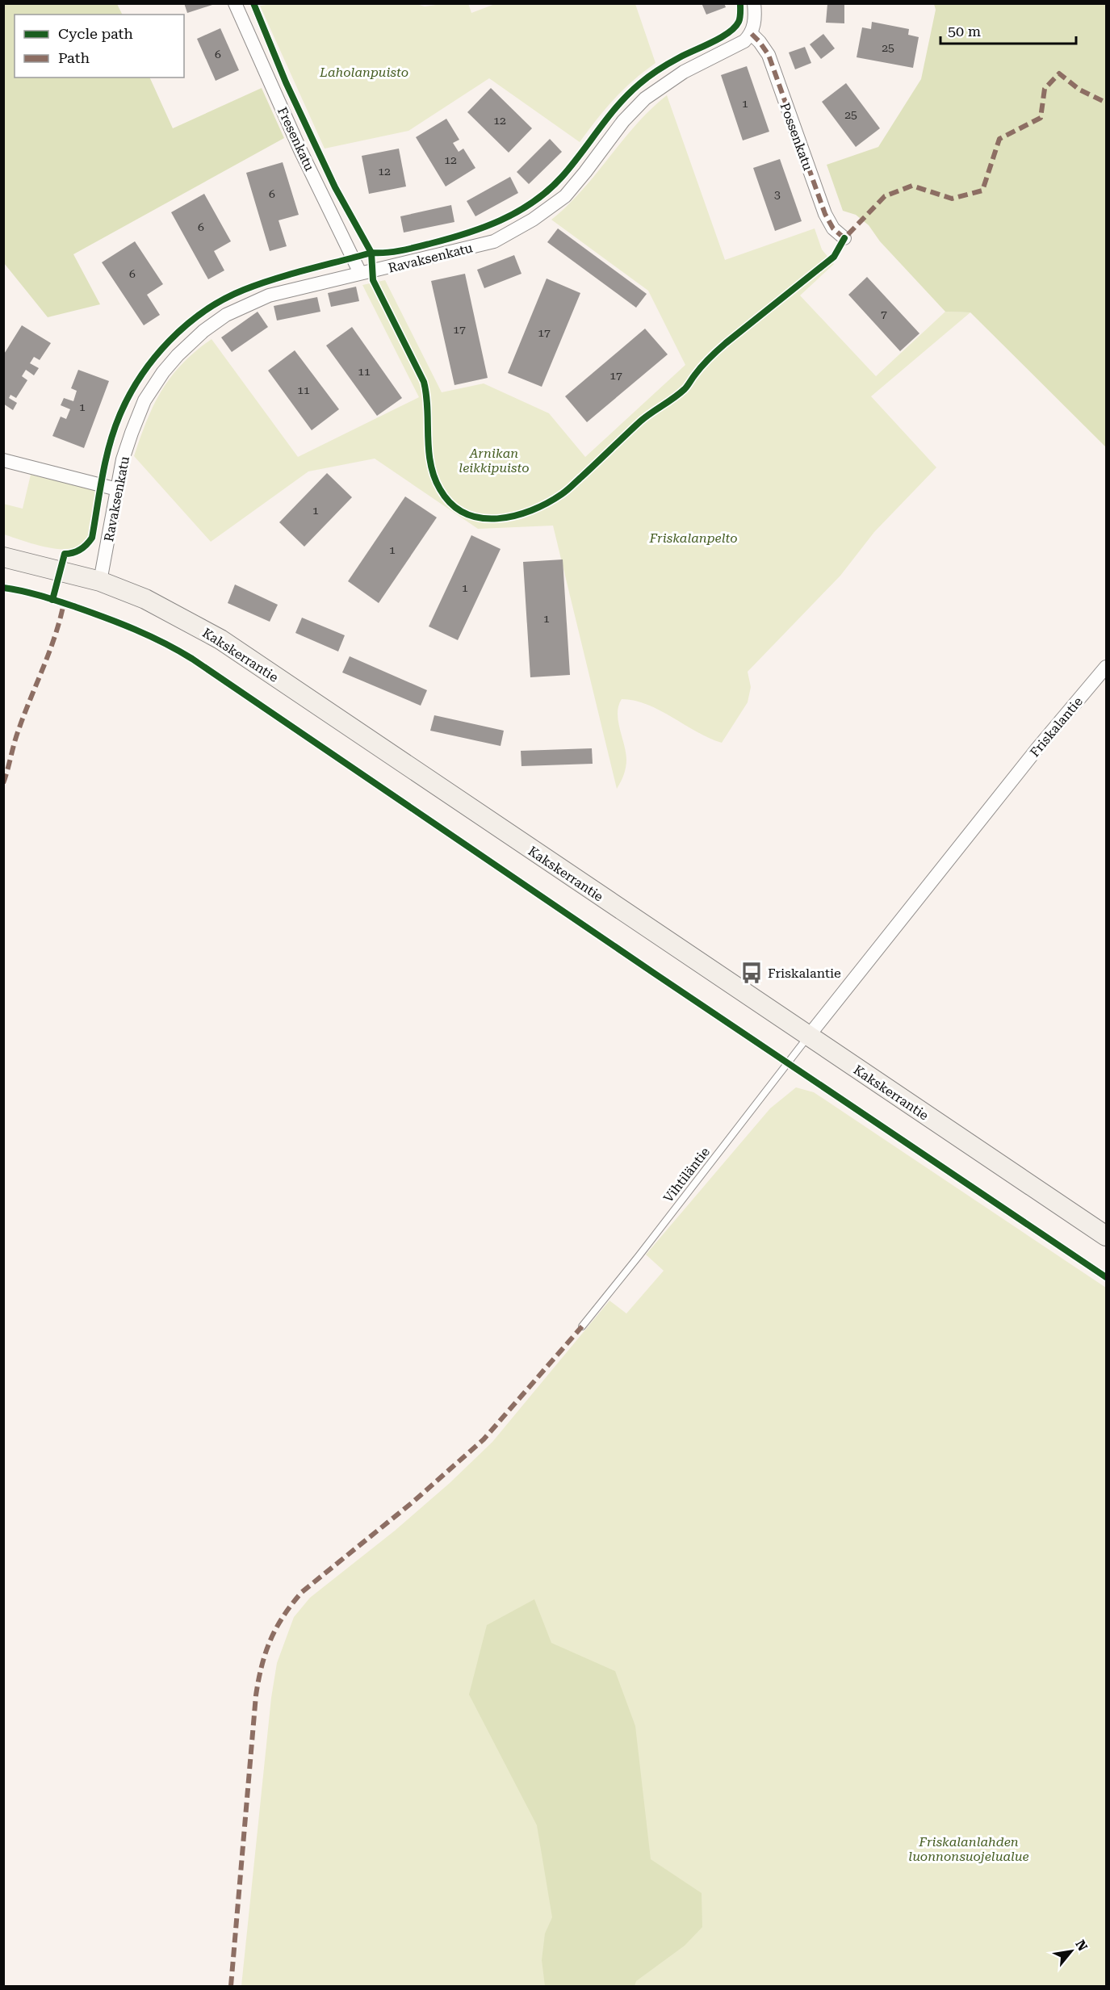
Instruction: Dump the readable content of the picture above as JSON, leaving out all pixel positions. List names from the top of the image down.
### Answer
{
  "streets": {
    "main road": ["Kakskerrantie"],
    "street": [
      "Possenkatu",
      "Fresenkatu",
      "Ravaksenkatu",
      "Friskalantie"
    ],
    "lane": ["Vihtiläntie"]
  },
  "crossings": [
    ["Possenkatu", "Ravaksenkatu"],
    ["Fresenkatu", "Ravaksenkatu"],
    ["Ravaksenkatu", "Kakskerrantie"],
    ["Kakskerrantie", "Friskalantie"],
    ["Kakskerrantie", "Vihtiläntie"],
    ["Friskalantie", "Vihtiläntie"]
  ],
  "parks": [
    "Laholanpuisto",
    "Arnikan leikkipuisto",
    "Friskalanpelto",
    "Friskalanlahden luonnonsuojelualue"
  ],
  "places": {
    "bus stop": ["Friskalantie"]
  },
  "house_numbers": [
    "25",
    "6",
    "1",
    "25",
    "12",
    "12",
    "12",
    "6",
    "3",
    "6",
    "6",
    "7",
    "17",
    "17",
    "11",
    "17",
    "11",
    "1",
    "1",
    "1",
    "1",
    "1"
  ],
  "legend": ["Cycle path", "Path"],
  "scale_bar": "50 m",
  "north": "top right"
}
